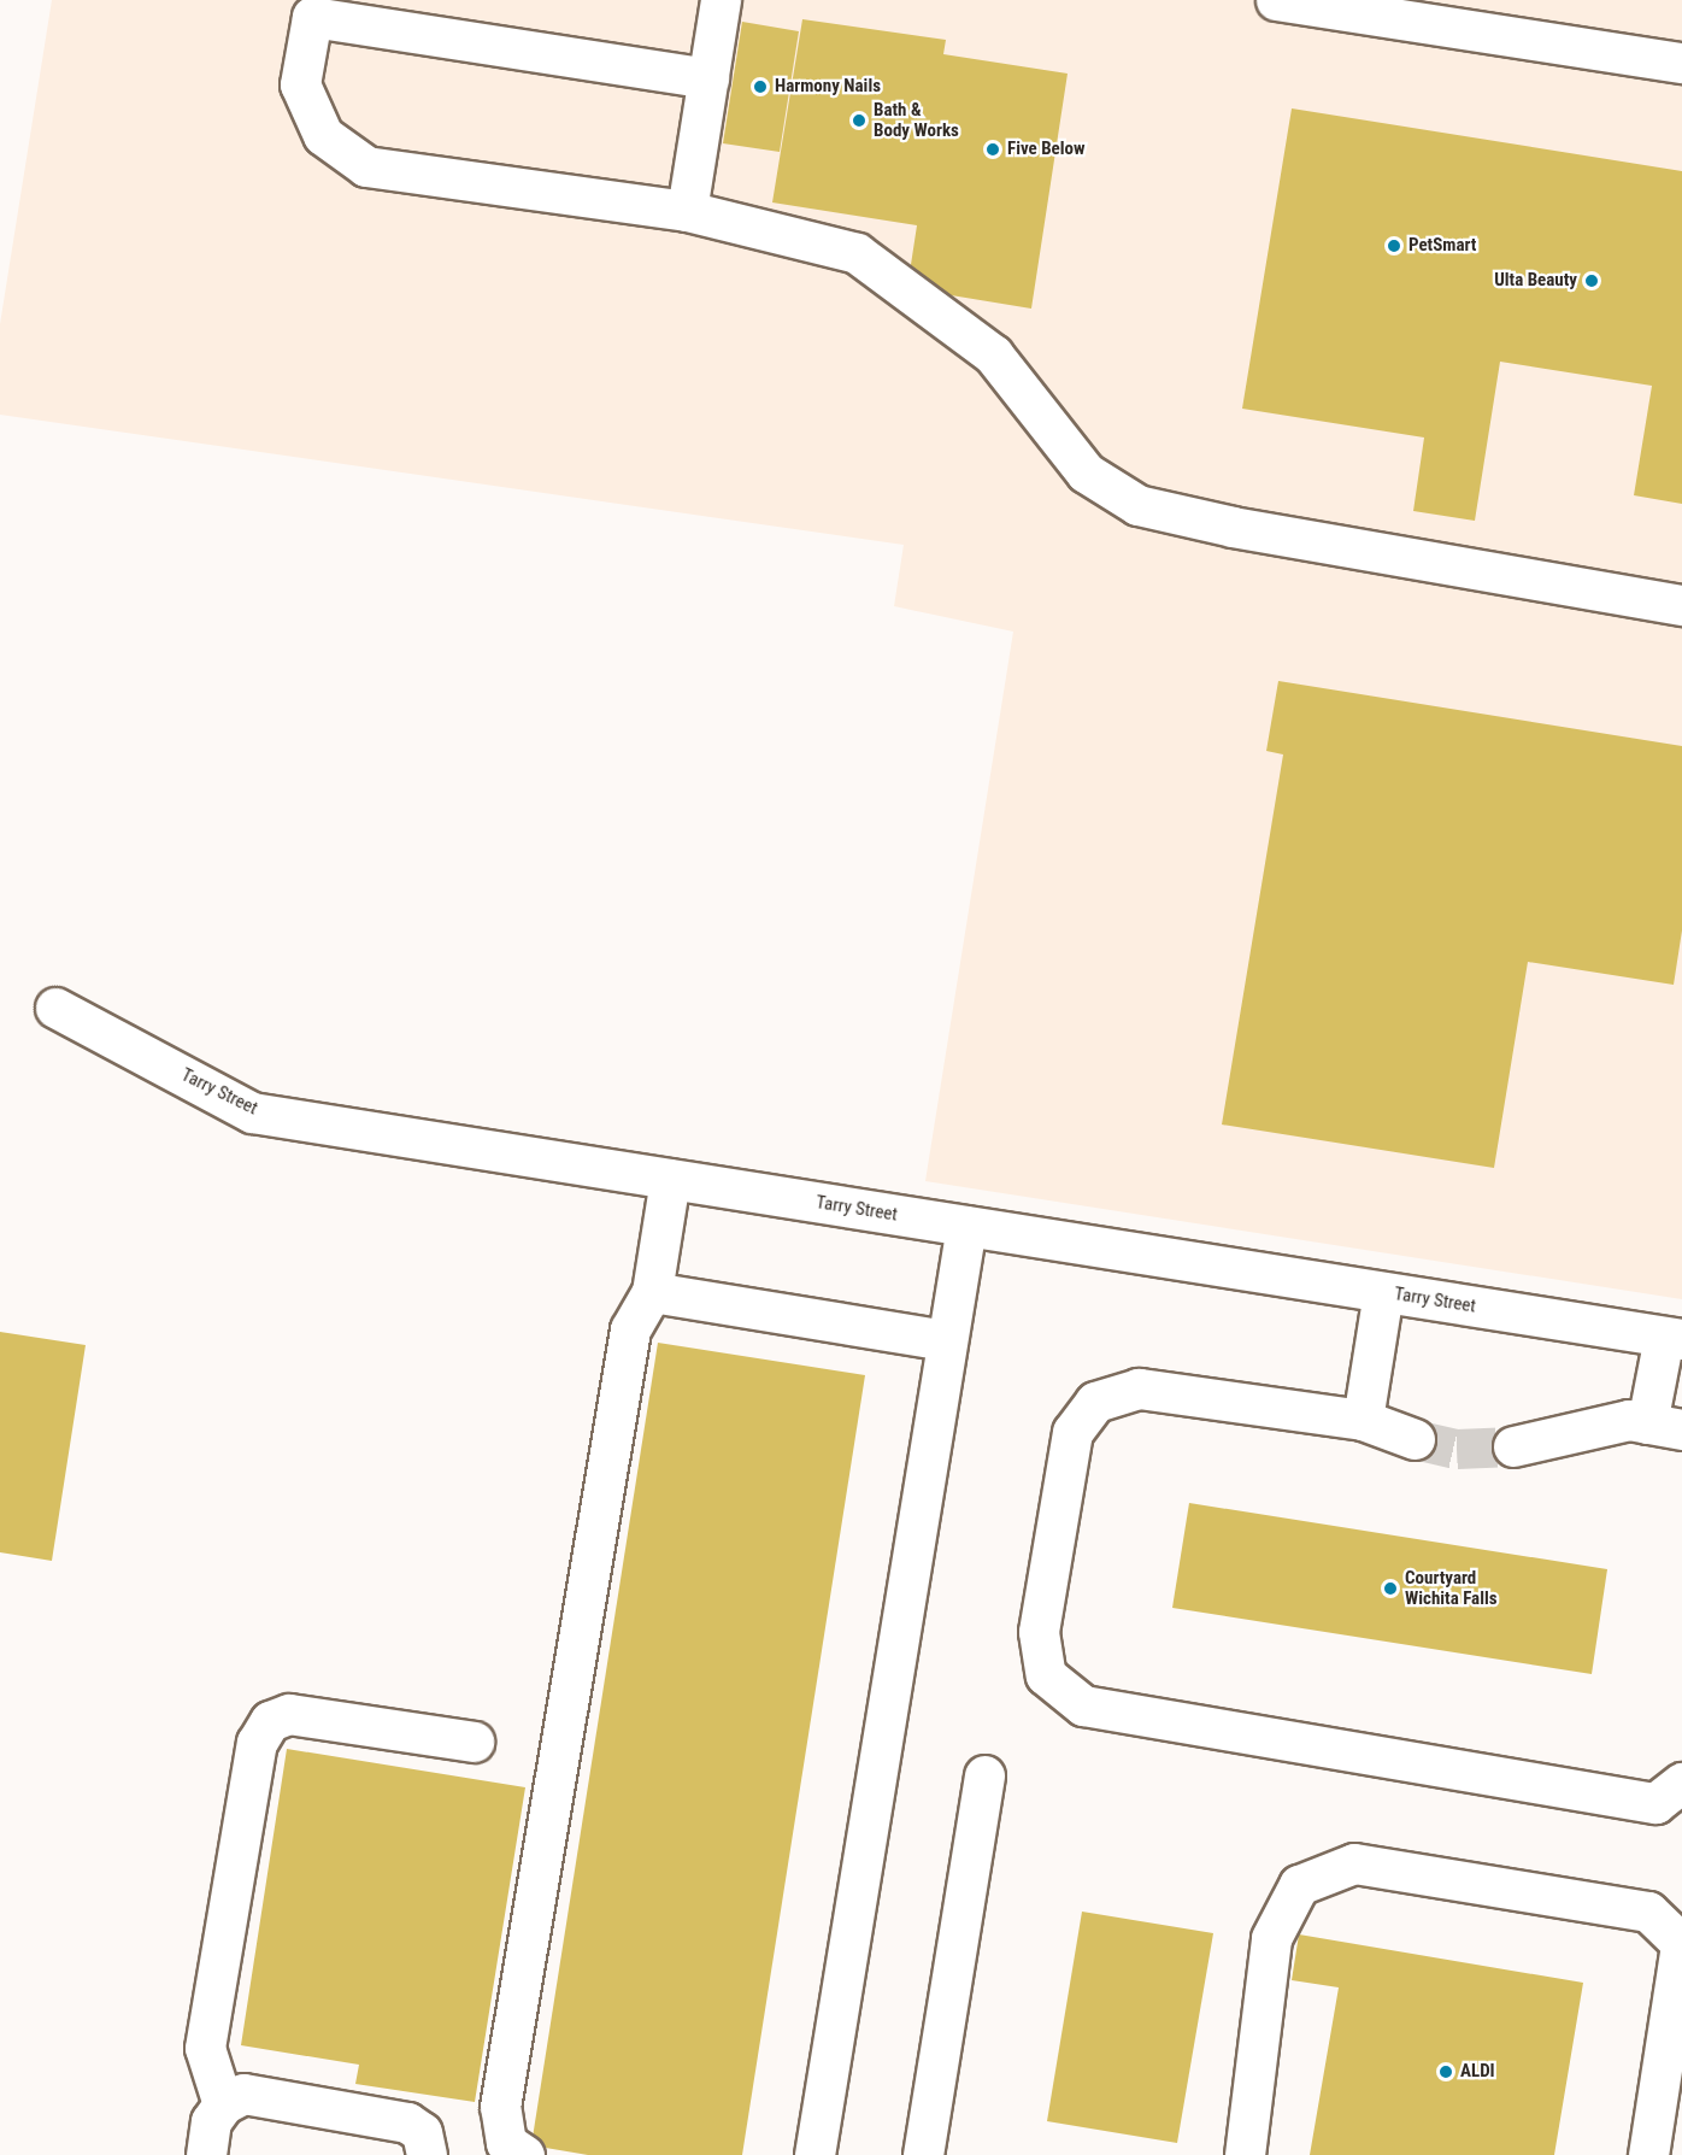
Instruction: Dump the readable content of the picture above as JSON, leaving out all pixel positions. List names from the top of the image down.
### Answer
{
  "streets": {
    "street": ["Tarry Street"]
  },
  "places": [
    "Harmony Nails",
    "Bath & Body Works",
    "Five Below",
    "PetSmart",
    "Ulta Beauty",
    "Courtyard Wichita Falls",
    "ALDI"
  ]
}
